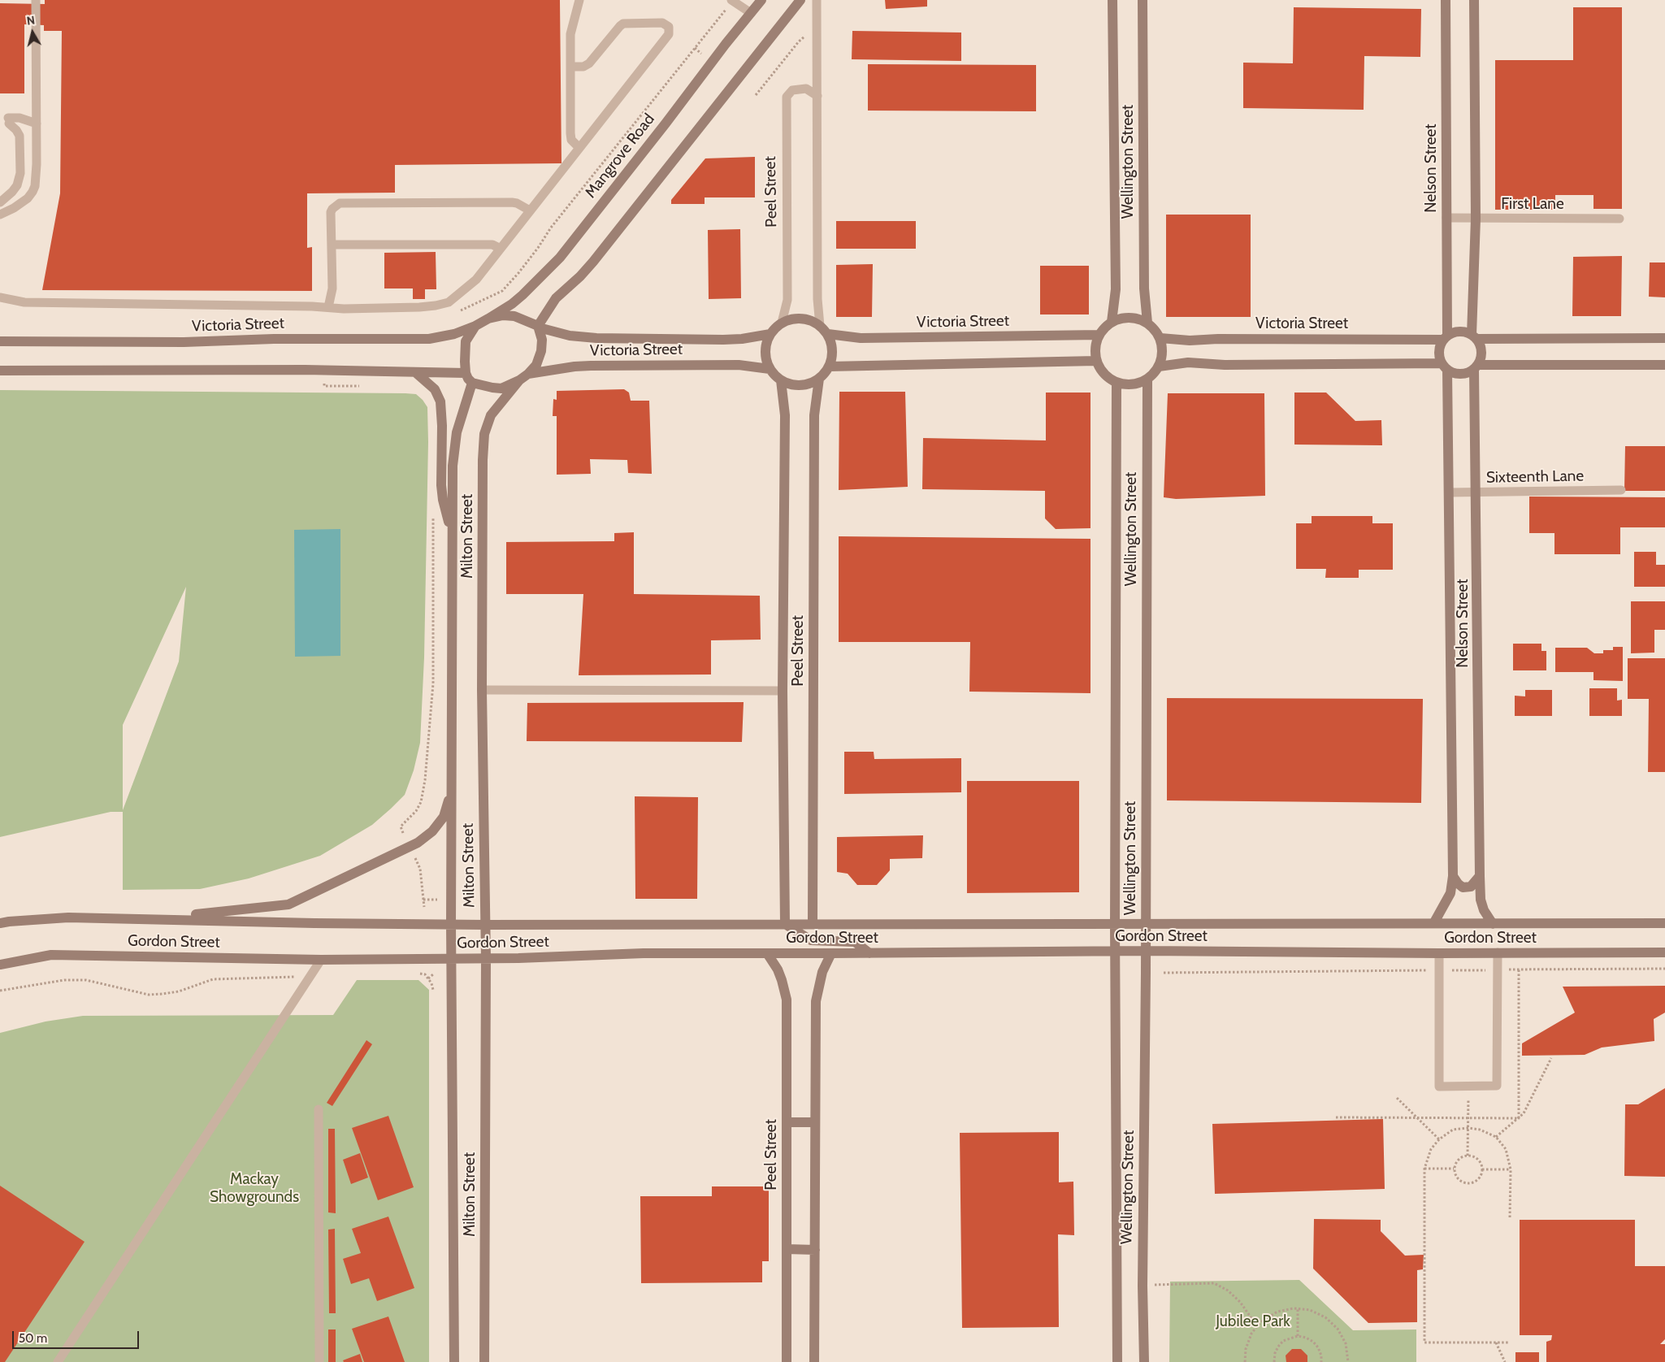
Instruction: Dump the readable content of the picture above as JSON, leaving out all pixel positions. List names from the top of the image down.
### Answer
{
  "streets": {
    "street": [
      "Mangrove Road",
      "Wellington Street",
      "Nelson Street",
      "Peel Street",
      "Victoria Street",
      "Milton Street",
      "Gordon Street"
    ],
    "lane": ["First Lane", "Sixteenth Lane"]
  },
  "crossings": [
    ["Mangrove Road", "Victoria Street"],
    ["Mangrove Road", "Milton Street"],
    ["Wellington Street", "Victoria Street"],
    ["Wellington Street", "Gordon Street"],
    ["Nelson Street", "First Lane"],
    ["Nelson Street", "Victoria Street"],
    ["Nelson Street", "Sixteenth Lane"],
    ["Nelson Street", "Gordon Street"],
    ["Peel Street", "Victoria Street"],
    ["Peel Street", "Gordon Street"],
    ["Victoria Street", "Milton Street"],
    ["Milton Street", "Gordon Street"]
  ],
  "parks": ["Mackay Showgrounds", "Jubilee Park"],
  "scale_bar": "50 m",
  "north": "top"
}
